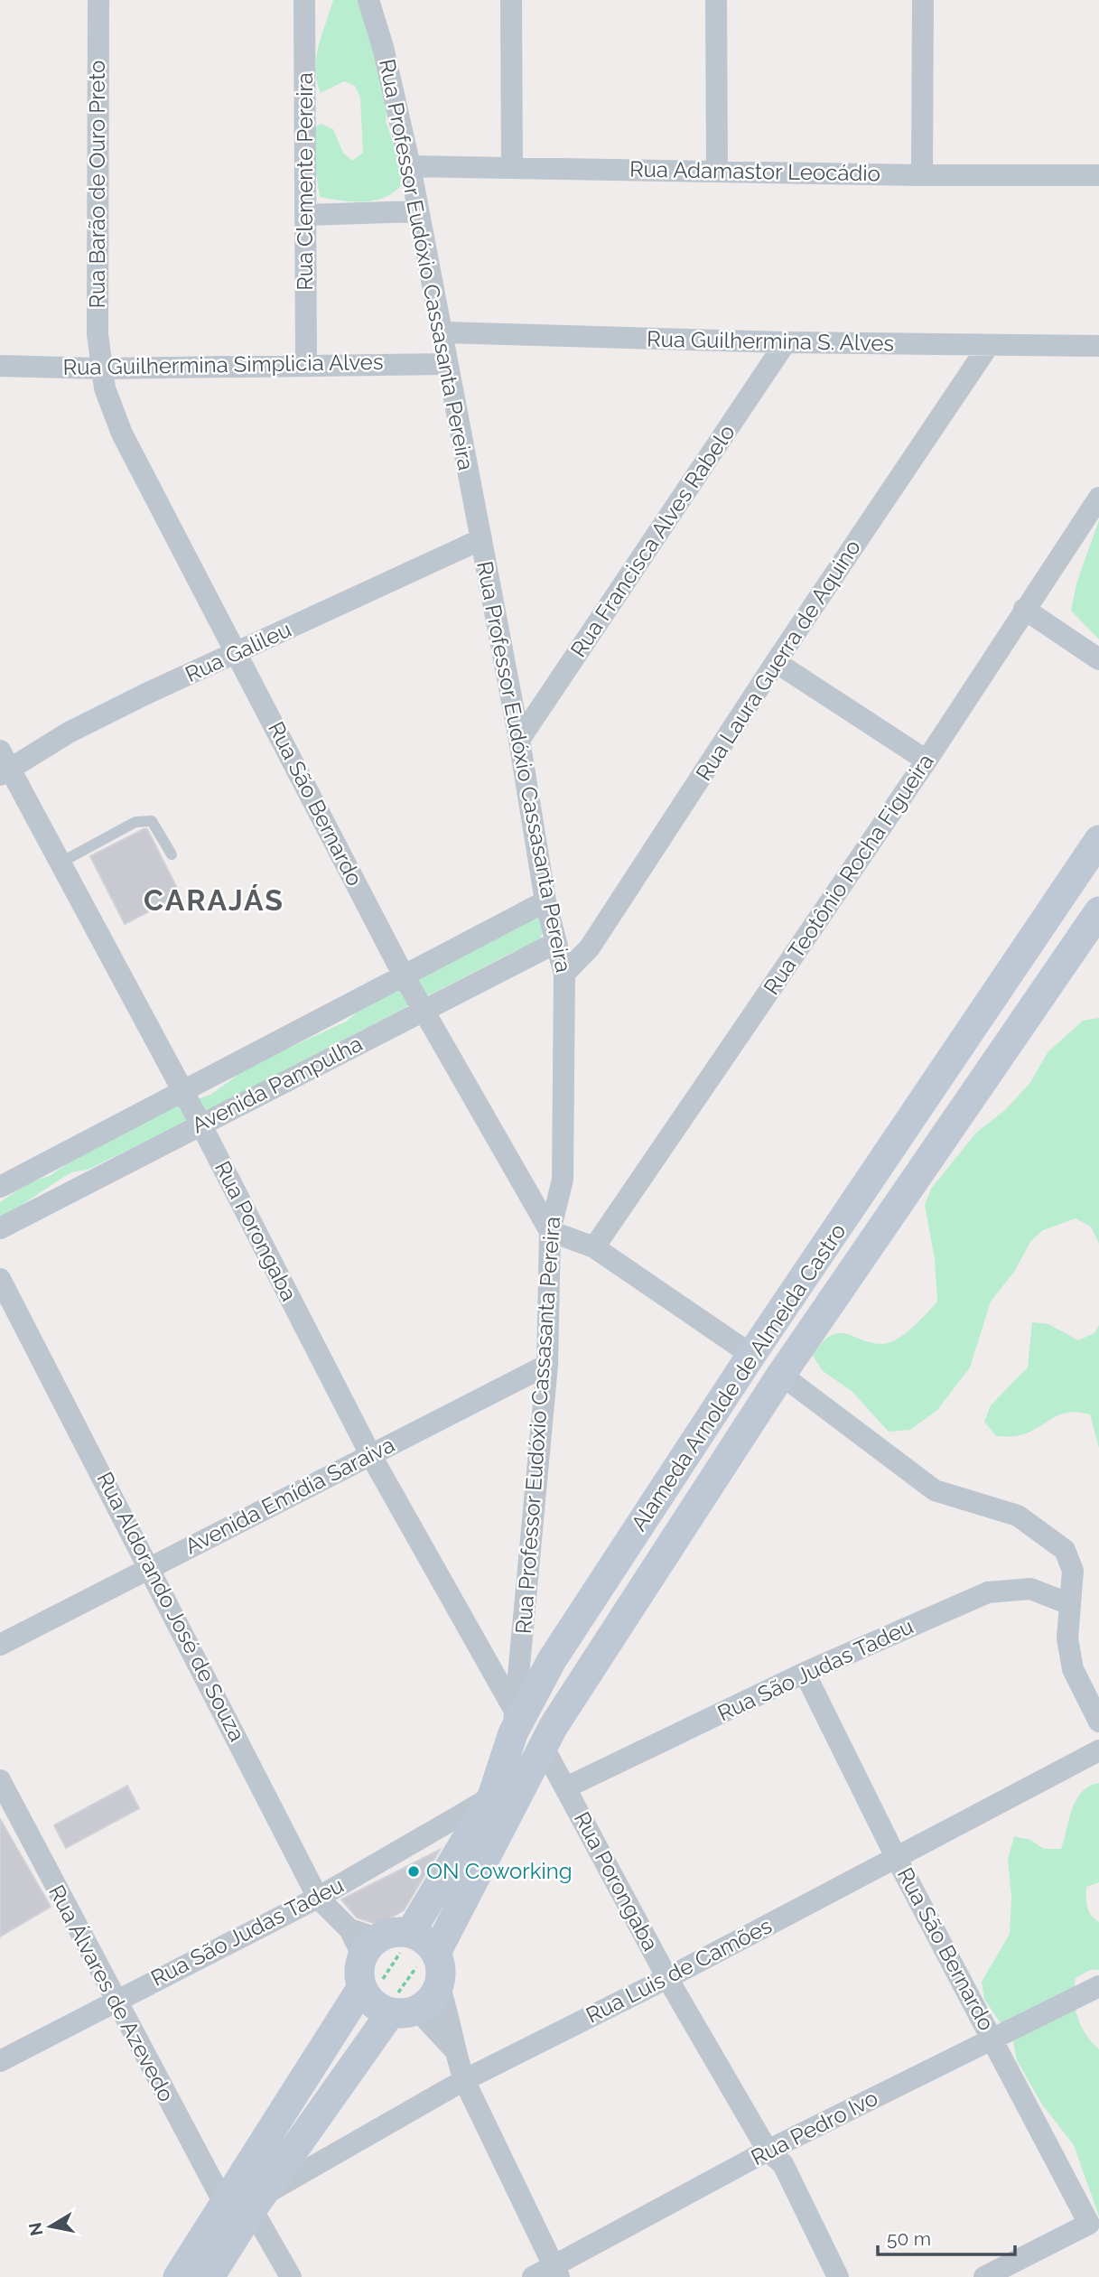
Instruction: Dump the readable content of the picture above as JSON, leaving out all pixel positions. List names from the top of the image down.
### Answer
{
  "streets": {
    "main road": ["Alameda Arnolde de Almeida Castro"],
    "street": [
      "Rua Adamastor Leocádio",
      "Rua Clemente Pereira",
      "Rua Barão de Ouro Preto",
      "Rua Professor Eudóxio Cassasanta Pereira",
      "Rua Guilhermina S. Alves",
      "Rua Guilhermina Simplicia Alves",
      "Rua Francisca Alves Rabelo",
      "Rua Galileu",
      "Rua Laura Guerra de Aquino",
      "Rua São Bernardo",
      "Rua Teotônio Rocha Figueira",
      "Avenida Pampulha",
      "Rua Porongaba",
      "Avenida Emídia Saraiva",
      "Rua Aldorando José de Souza",
      "Rua São Judas Tadeu",
      "Rua Luis de Camões",
      "Rua Álvares de Azevedo",
      "Rua Pedro Ivo"
    ]
  },
  "crossings": [
    ["Rua Adamastor Leocádio", "Rua Professor Eudóxio Cassasanta Pereira"],
    ["Rua Clemente Pereira", "Rua Guilhermina Simplicia Alves"],
    ["Rua Barão de Ouro Preto", "Rua Guilhermina Simplicia Alves"],
    ["Rua Barão de Ouro Preto", "Rua São Bernardo"],
    ["Rua Professor Eudóxio Cassasanta Pereira", "Rua Guilhermina S. Alves"],
    ["Rua Professor Eudóxio Cassasanta Pereira", "Rua Guilhermina Simplicia Alves"],
    ["Rua Professor Eudóxio Cassasanta Pereira", "Rua Francisca Alves Rabelo"],
    ["Rua Professor Eudóxio Cassasanta Pereira", "Rua Galileu"],
    ["Rua Professor Eudóxio Cassasanta Pereira", "Rua Laura Guerra de Aquino"],
    ["Rua Professor Eudóxio Cassasanta Pereira", "Rua São Bernardo"],
    ["Rua Professor Eudóxio Cassasanta Pereira", "Avenida Pampulha"],
    ["Rua Professor Eudóxio Cassasanta Pereira", "Rua Porongaba"],
    ["Rua Professor Eudóxio Cassasanta Pereira", "Alameda Arnolde de Almeida Castro"],
    ["Rua Professor Eudóxio Cassasanta Pereira", "Avenida Emídia Saraiva"],
    ["Rua Guilhermina S. Alves", "Rua Francisca Alves Rabelo"],
    ["Rua Guilhermina S. Alves", "Rua Laura Guerra de Aquino"],
    ["Rua Guilhermina Simplicia Alves", "Rua São Bernardo"],
    ["Rua Galileu", "Rua São Bernardo"],
    ["Rua Galileu", "Rua Porongaba"],
    ["Rua São Bernardo", "Avenida Pampulha"],
    ["Rua São Bernardo", "Rua São Judas Tadeu"],
    ["Rua São Bernardo", "Rua Luis de Camões"],
    ["Rua São Bernardo", "Rua Pedro Ivo"],
    ["Avenida Pampulha", "Rua Porongaba"],
    ["Rua Porongaba", "Alameda Arnolde de Almeida Castro"],
    ["Rua Porongaba", "Avenida Emídia Saraiva"],
    ["Rua Porongaba", "Rua São Judas Tadeu"],
    ["Rua Porongaba", "Rua Luis de Camões"],
    ["Rua Porongaba", "Rua Pedro Ivo"],
    ["Alameda Arnolde de Almeida Castro", "Rua Aldorando José de Souza"],
    ["Alameda Arnolde de Almeida Castro", "Rua São Judas Tadeu"],
    ["Avenida Emídia Saraiva", "Rua Aldorando José de Souza"],
    ["Rua Aldorando José de Souza", "Rua São Judas Tadeu"],
    ["Rua São Judas Tadeu", "Rua Álvares de Azevedo"],
    ["Rua Luis de Camões", "Rua Álvares de Azevedo"]
  ],
  "districts": ["CARAJÁS"],
  "places": ["ON Coworking"],
  "scale_bar": "50 m",
  "north": "left"
}
